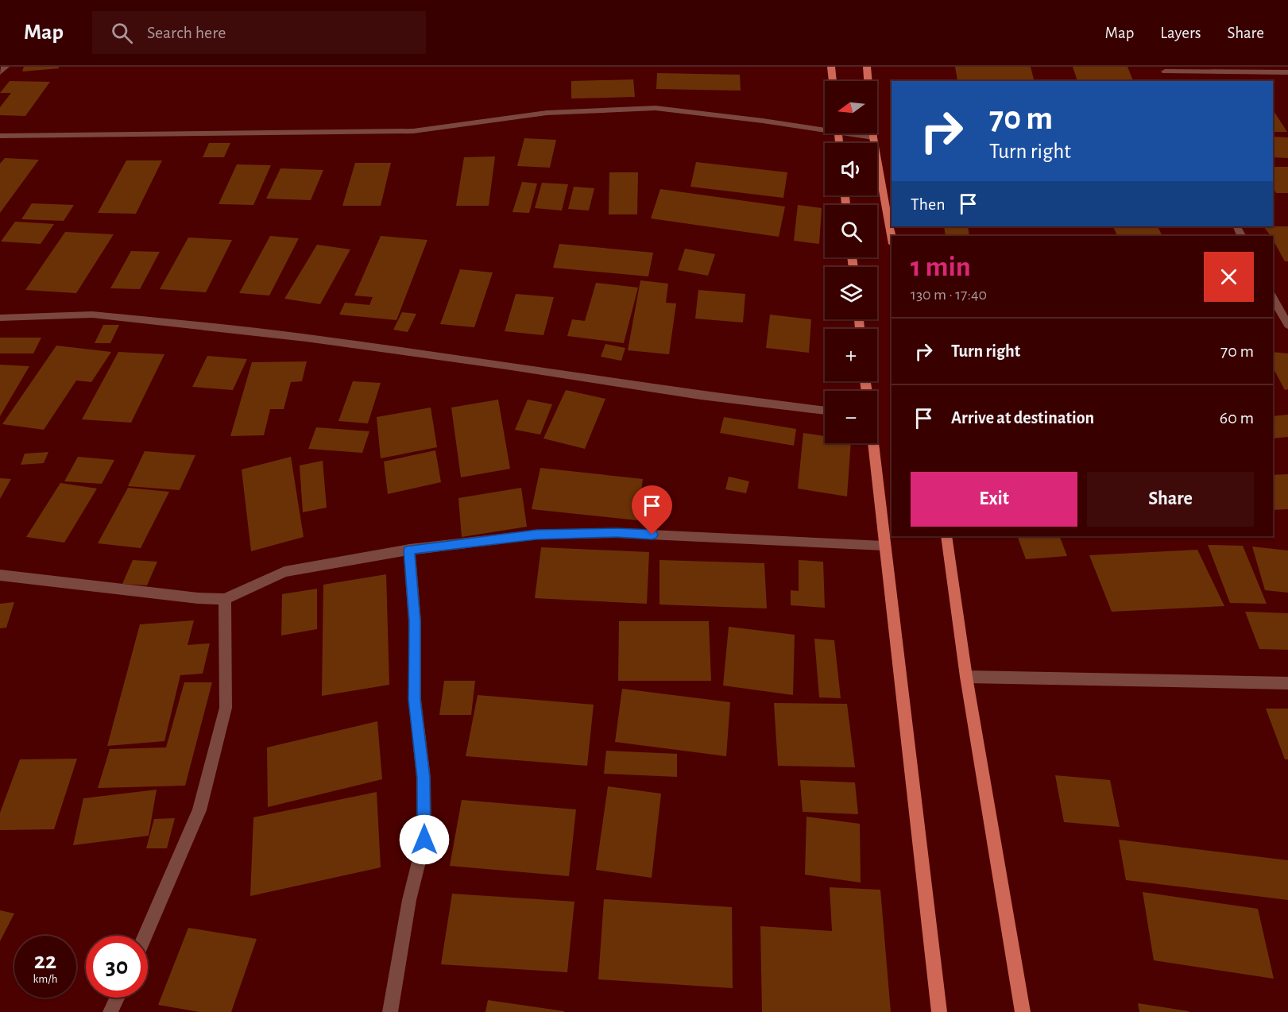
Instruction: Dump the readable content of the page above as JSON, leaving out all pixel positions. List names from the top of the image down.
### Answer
{
  "north": "left",
  "page": {
    "header": "Map",
    "search": "Search here",
    "nav": ["Map", "Layers", "Share"],
    "map_buttons": ["+", "−"],
    "turn": ["70 m", "Turn right"],
    "then": "Then",
    "heading": ["1 min", "130 m · 17:40"],
    "list": [
      {
        "name": "Turn right",
        "value": "70 m"
      },
      {
        "name": "Arrive at destination",
        "value": "60 m"
      }
    ],
    "buttons": ["Exit", "Share"],
    "speed": "22 km/h",
    "limit": "30"
  }
}
